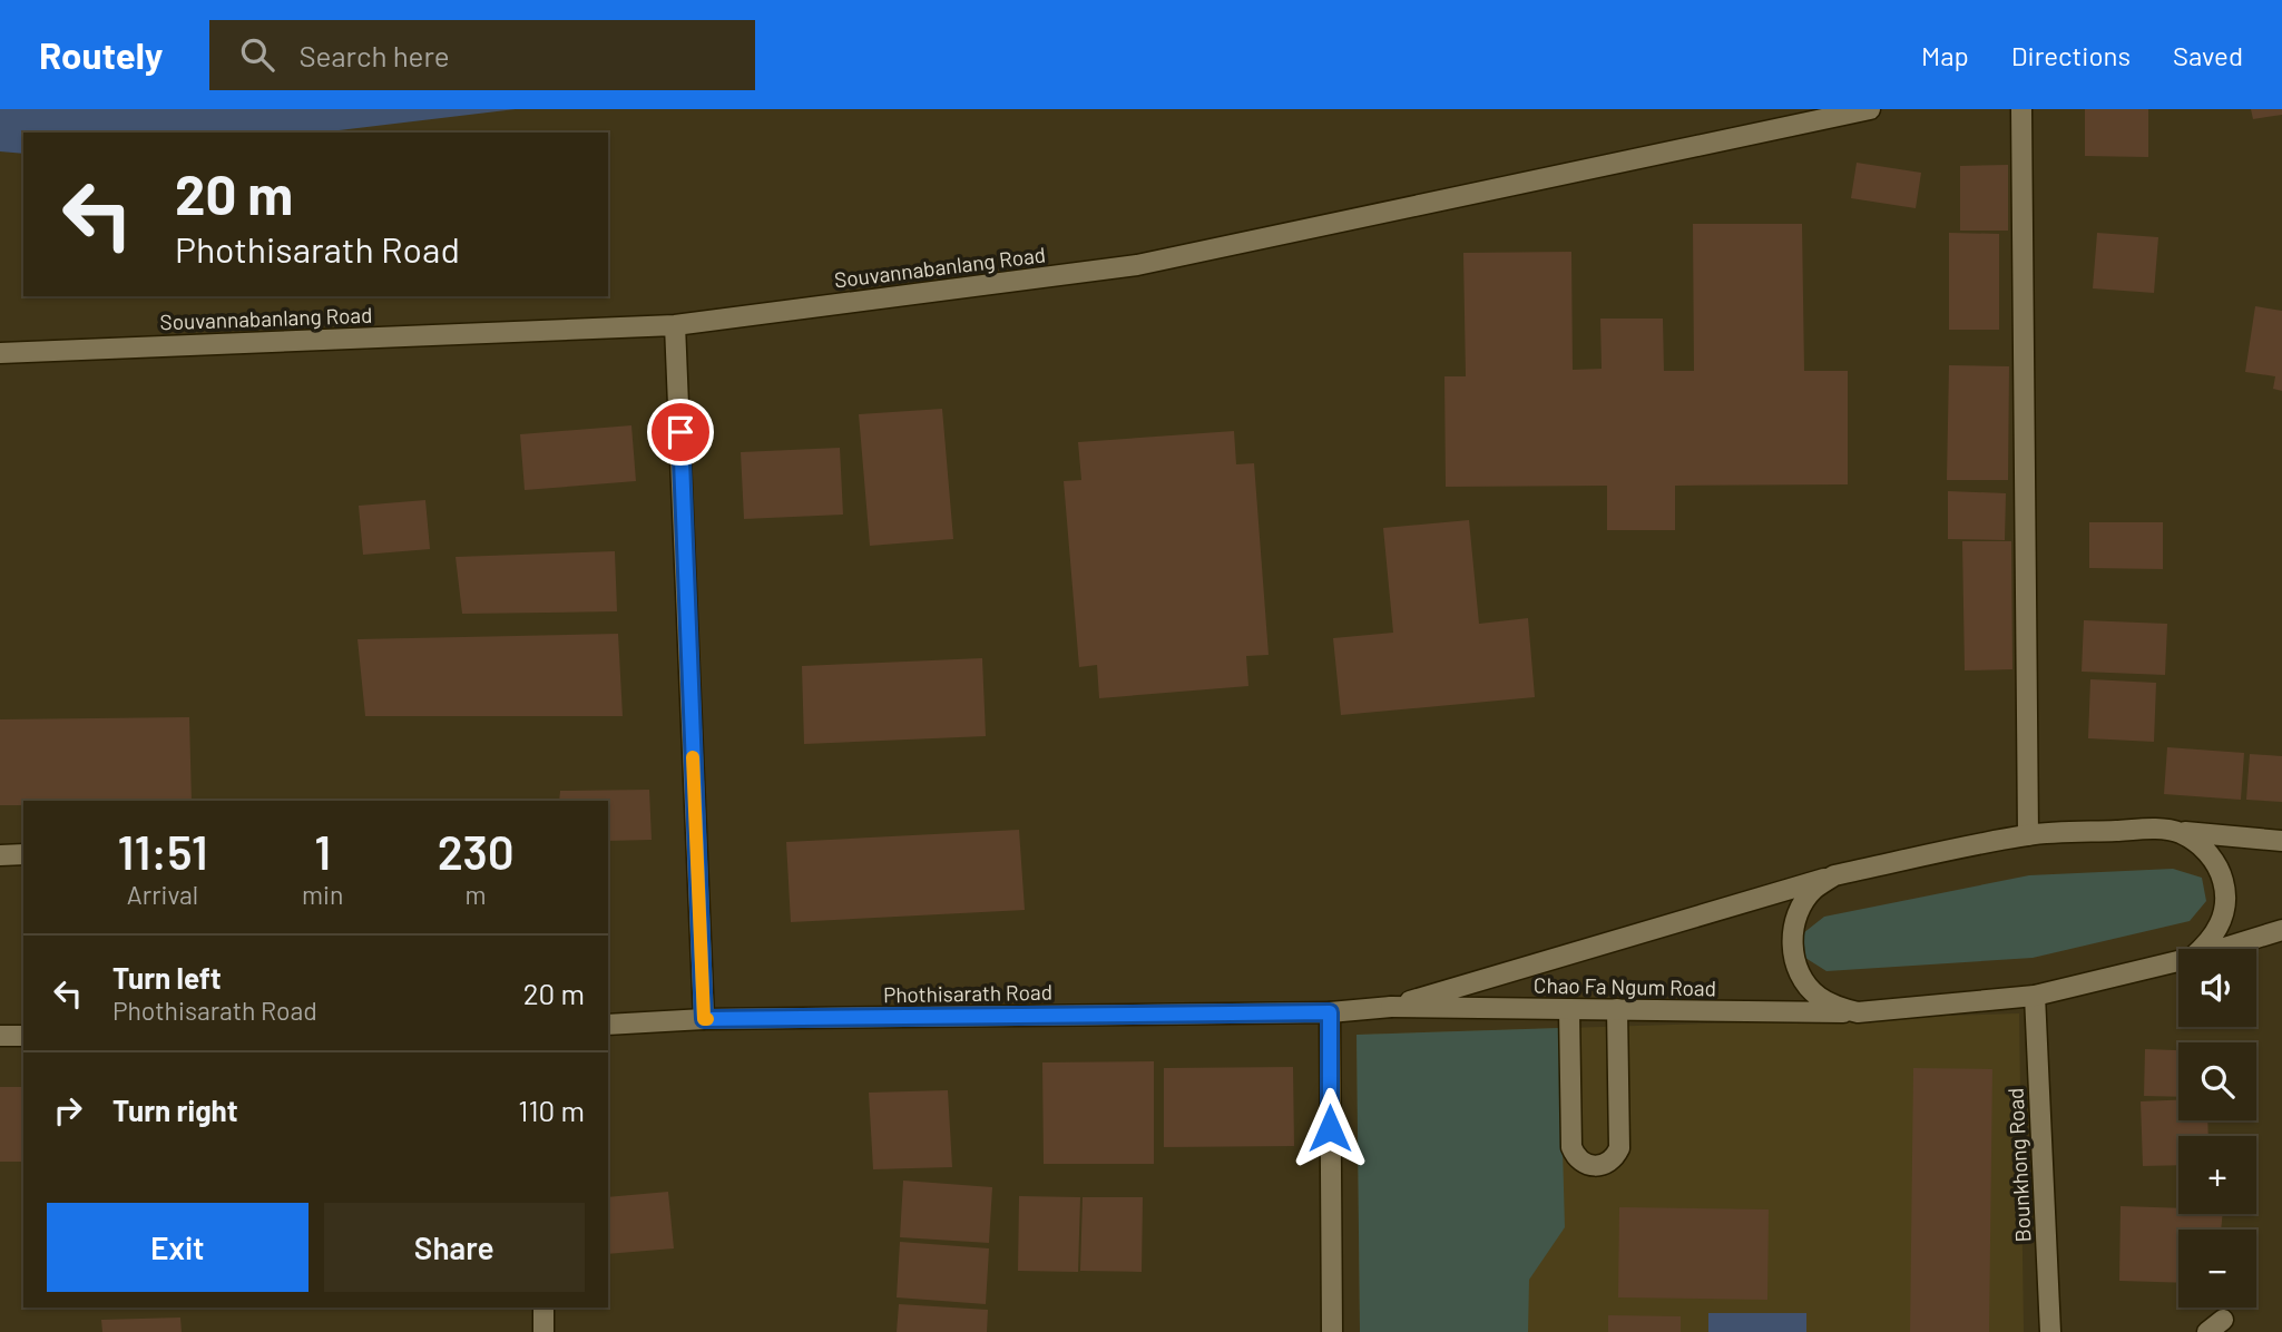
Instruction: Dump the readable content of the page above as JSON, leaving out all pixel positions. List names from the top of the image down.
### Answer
{
  "streets": {
    "street": [
      "Souvannabanlang Road",
      "Chao Fa Ngum Road",
      "Phothisarath Road",
      "Bounkhong Road"
    ]
  },
  "crossings": [
    ["Chao Fa Ngum Road", "Phothisarath Road"],
    ["Chao Fa Ngum Road", "Bounkhong Road"]
  ],
  "page": {
    "header": "Routely",
    "search": "Search here",
    "nav": ["Map", "Directions", "Saved"],
    "turn": ["20 m", "Phothisarath Road"],
    "eta": [
      "11:51",
      "Arrival",
      "1",
      "min",
      "230",
      "m"
    ],
    "list": [
      {
        "name": "Turn left",
        "note": "Phothisarath Road",
        "value": "20 m"
      },
      {
        "name": "Turn right",
        "value": "110 m"
      }
    ],
    "map_buttons": ["+", "−"],
    "buttons": ["Exit", "Share"]
  }
}
